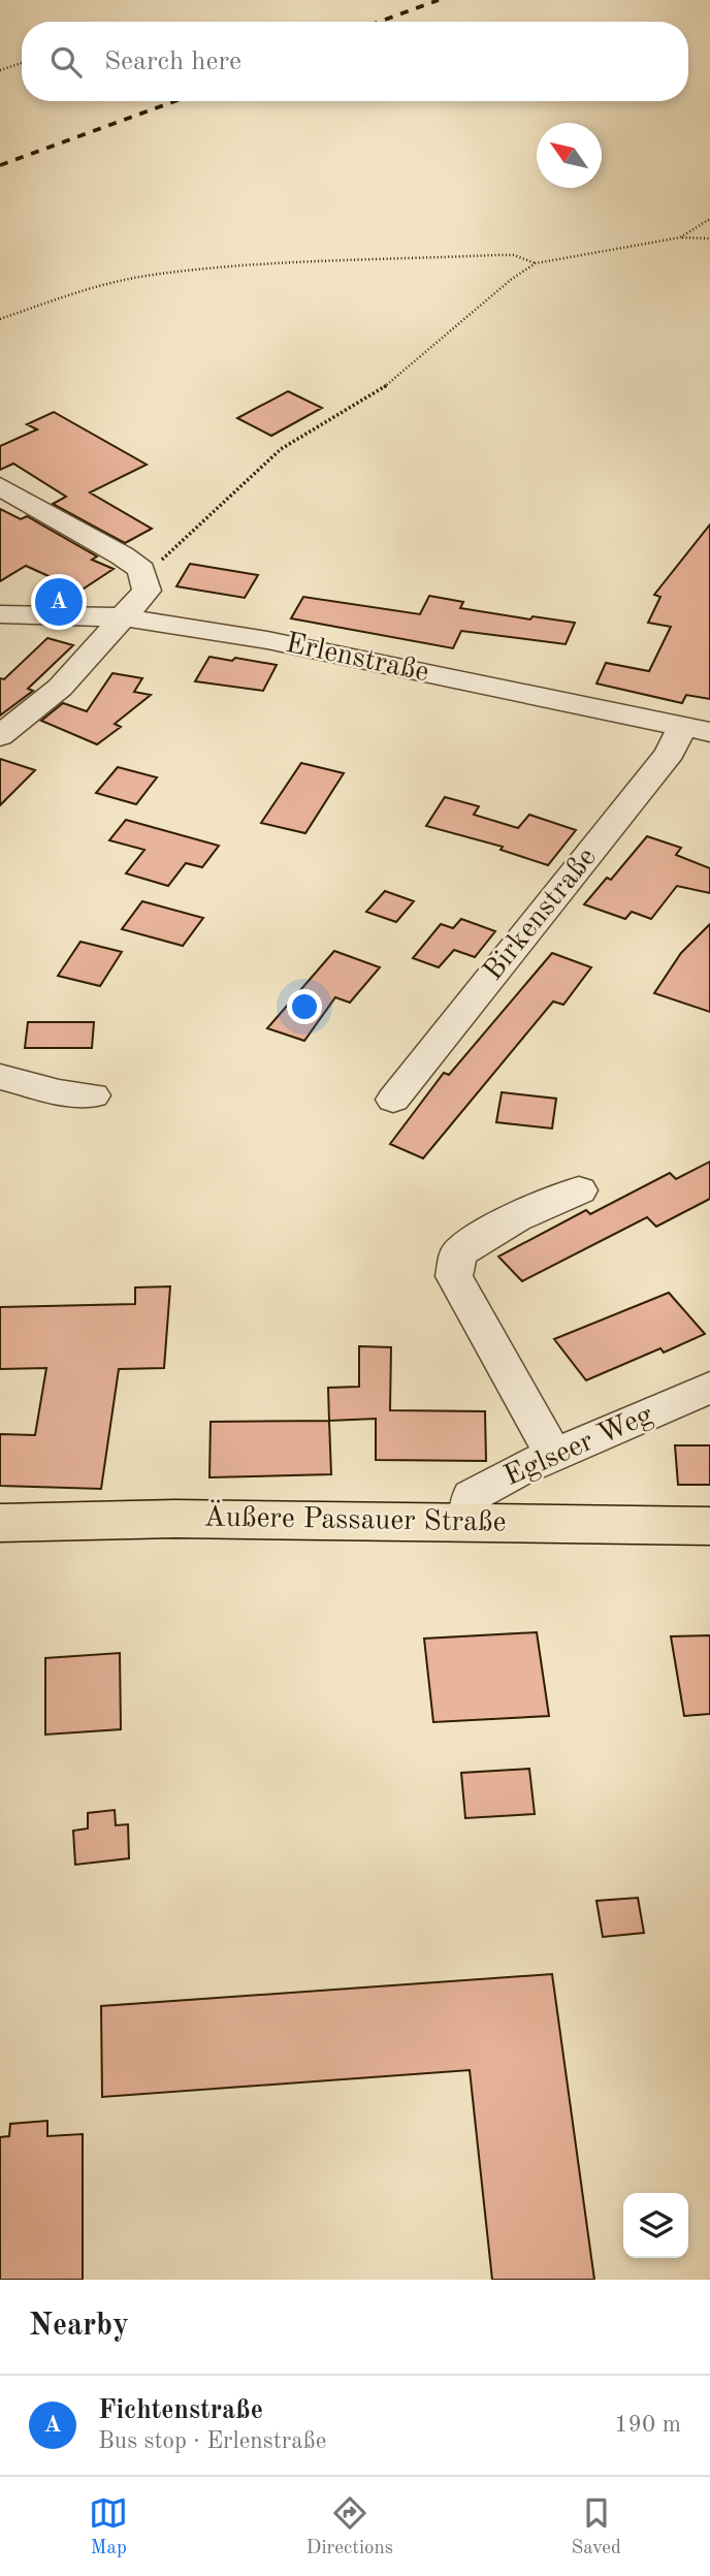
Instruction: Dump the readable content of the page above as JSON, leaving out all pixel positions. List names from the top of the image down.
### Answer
{
  "streets": {
    "main road": ["Äußere Passauer Straße"],
    "street": ["Erlenstraße", "Birkenstraße", "Eglseer Weg"]
  },
  "crossings": [
    ["Erlenstraße", "Birkenstraße"],
    ["Eglseer Weg", "Äußere Passauer Straße"]
  ],
  "north": "top left",
  "page": {
    "search": "Search here",
    "pins": "A",
    "heading": "Nearby",
    "list": [
      {
        "mark": "A",
        "name": "Fichtenstraße",
        "note": "Bus stop · Erlenstraße",
        "value": "190 m"
      }
    ],
    "nav": ["Map", "Directions", "Saved"]
  }
}
